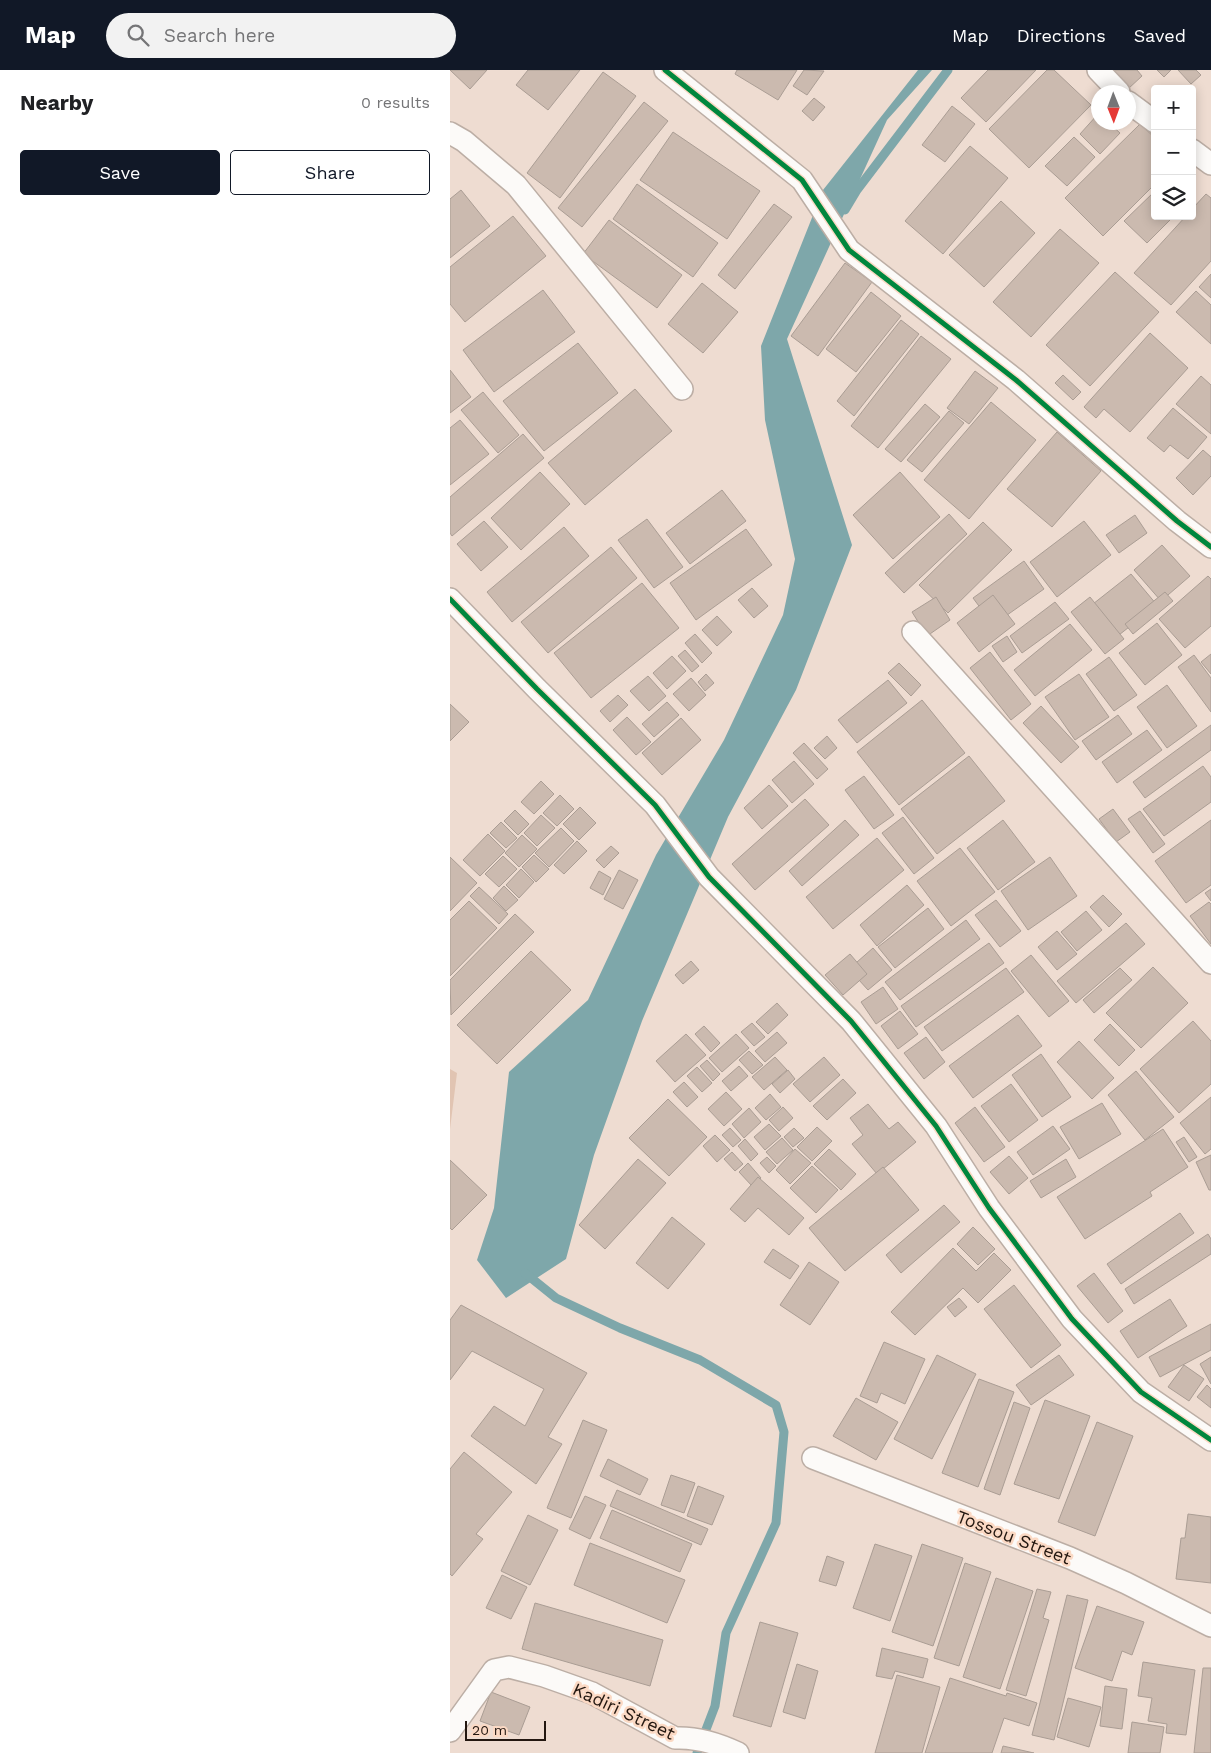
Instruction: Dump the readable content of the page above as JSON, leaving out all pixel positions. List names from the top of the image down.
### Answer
{
  "streets": {
    "street": ["Tossou Street", "Kadiri Street"]
  },
  "scale_bar": "20 m",
  "north": "bottom",
  "page": {
    "header": "Map",
    "search": "Search here",
    "nav": ["Map", "Directions", "Saved"],
    "heading": ["Nearby", "0 results"],
    "map_buttons": ["+", "−"],
    "buttons": ["Save", "Share"],
    "scale": "20 m"
  }
}
